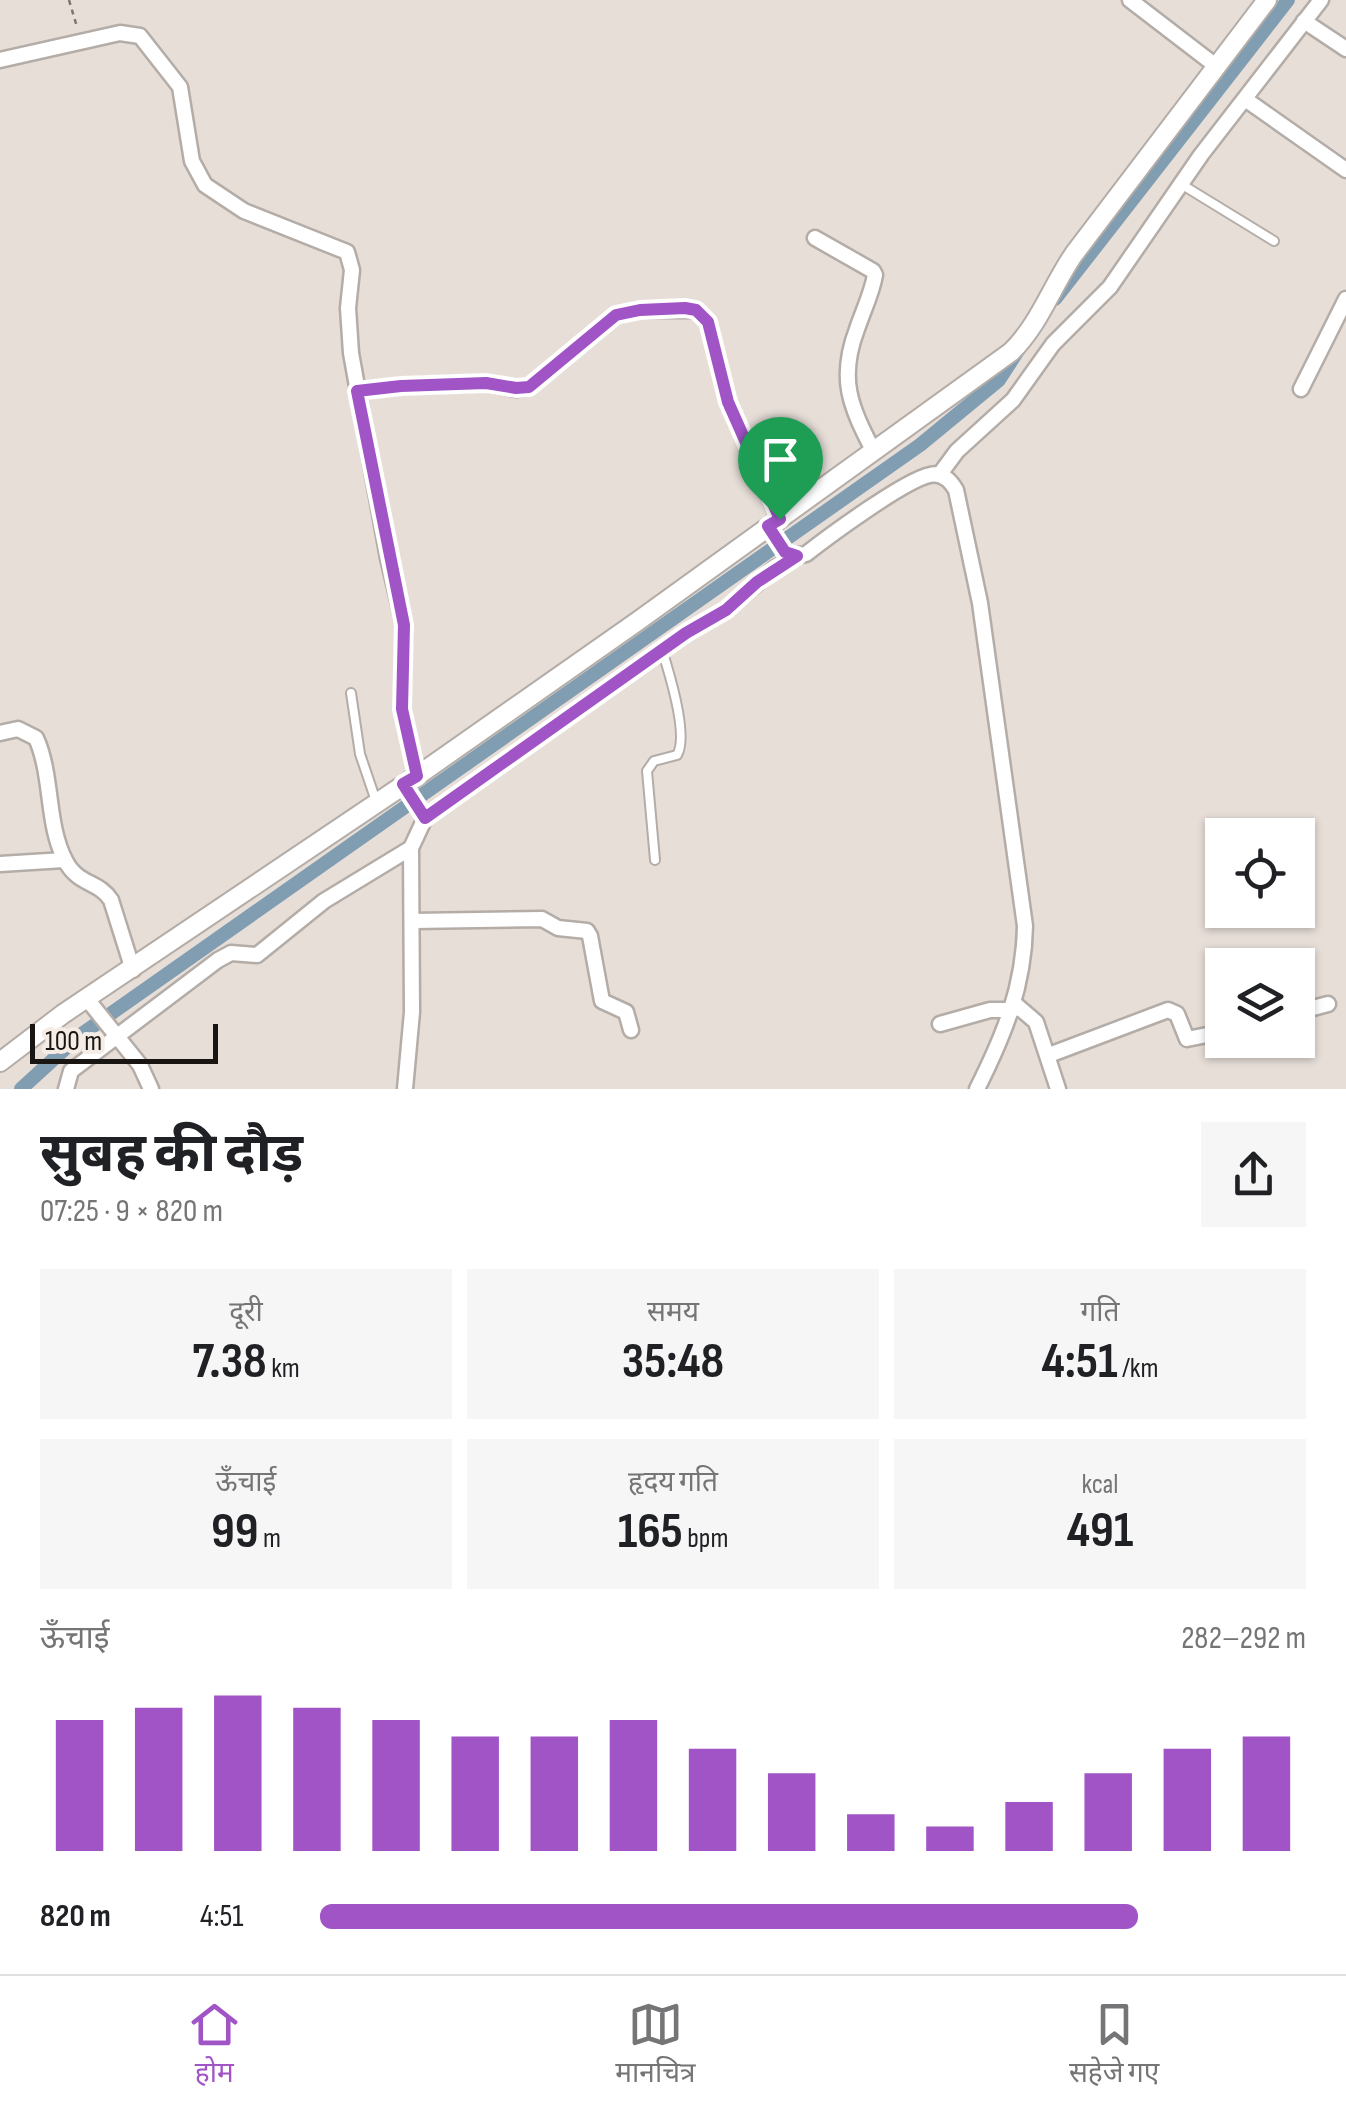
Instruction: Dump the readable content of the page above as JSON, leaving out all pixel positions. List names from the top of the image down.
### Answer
{
  "scale_bar": "100 m",
  "page": {
    "scale": "100 m",
    "heading": ["सुबह की दौड़", "07:25 · 9 × 820 m"],
    "stats": [
      ["दूरी", "7.38 km"],
      ["समय", "35:48"],
      ["गति", "4:51 /km"],
      ["ऊँचाई", "99 m"],
      ["हृदय गति", "165 bpm"],
      ["kcal", "491"]
    ],
    "chart": ["ऊँचाई", "282–292 m"],
    "list": [
      {
        "name": "820 m",
        "note": "4:51"
      }
    ],
    "tabs": ["होम", "मानचित्र", "सहेजे गए"]
  }
}
